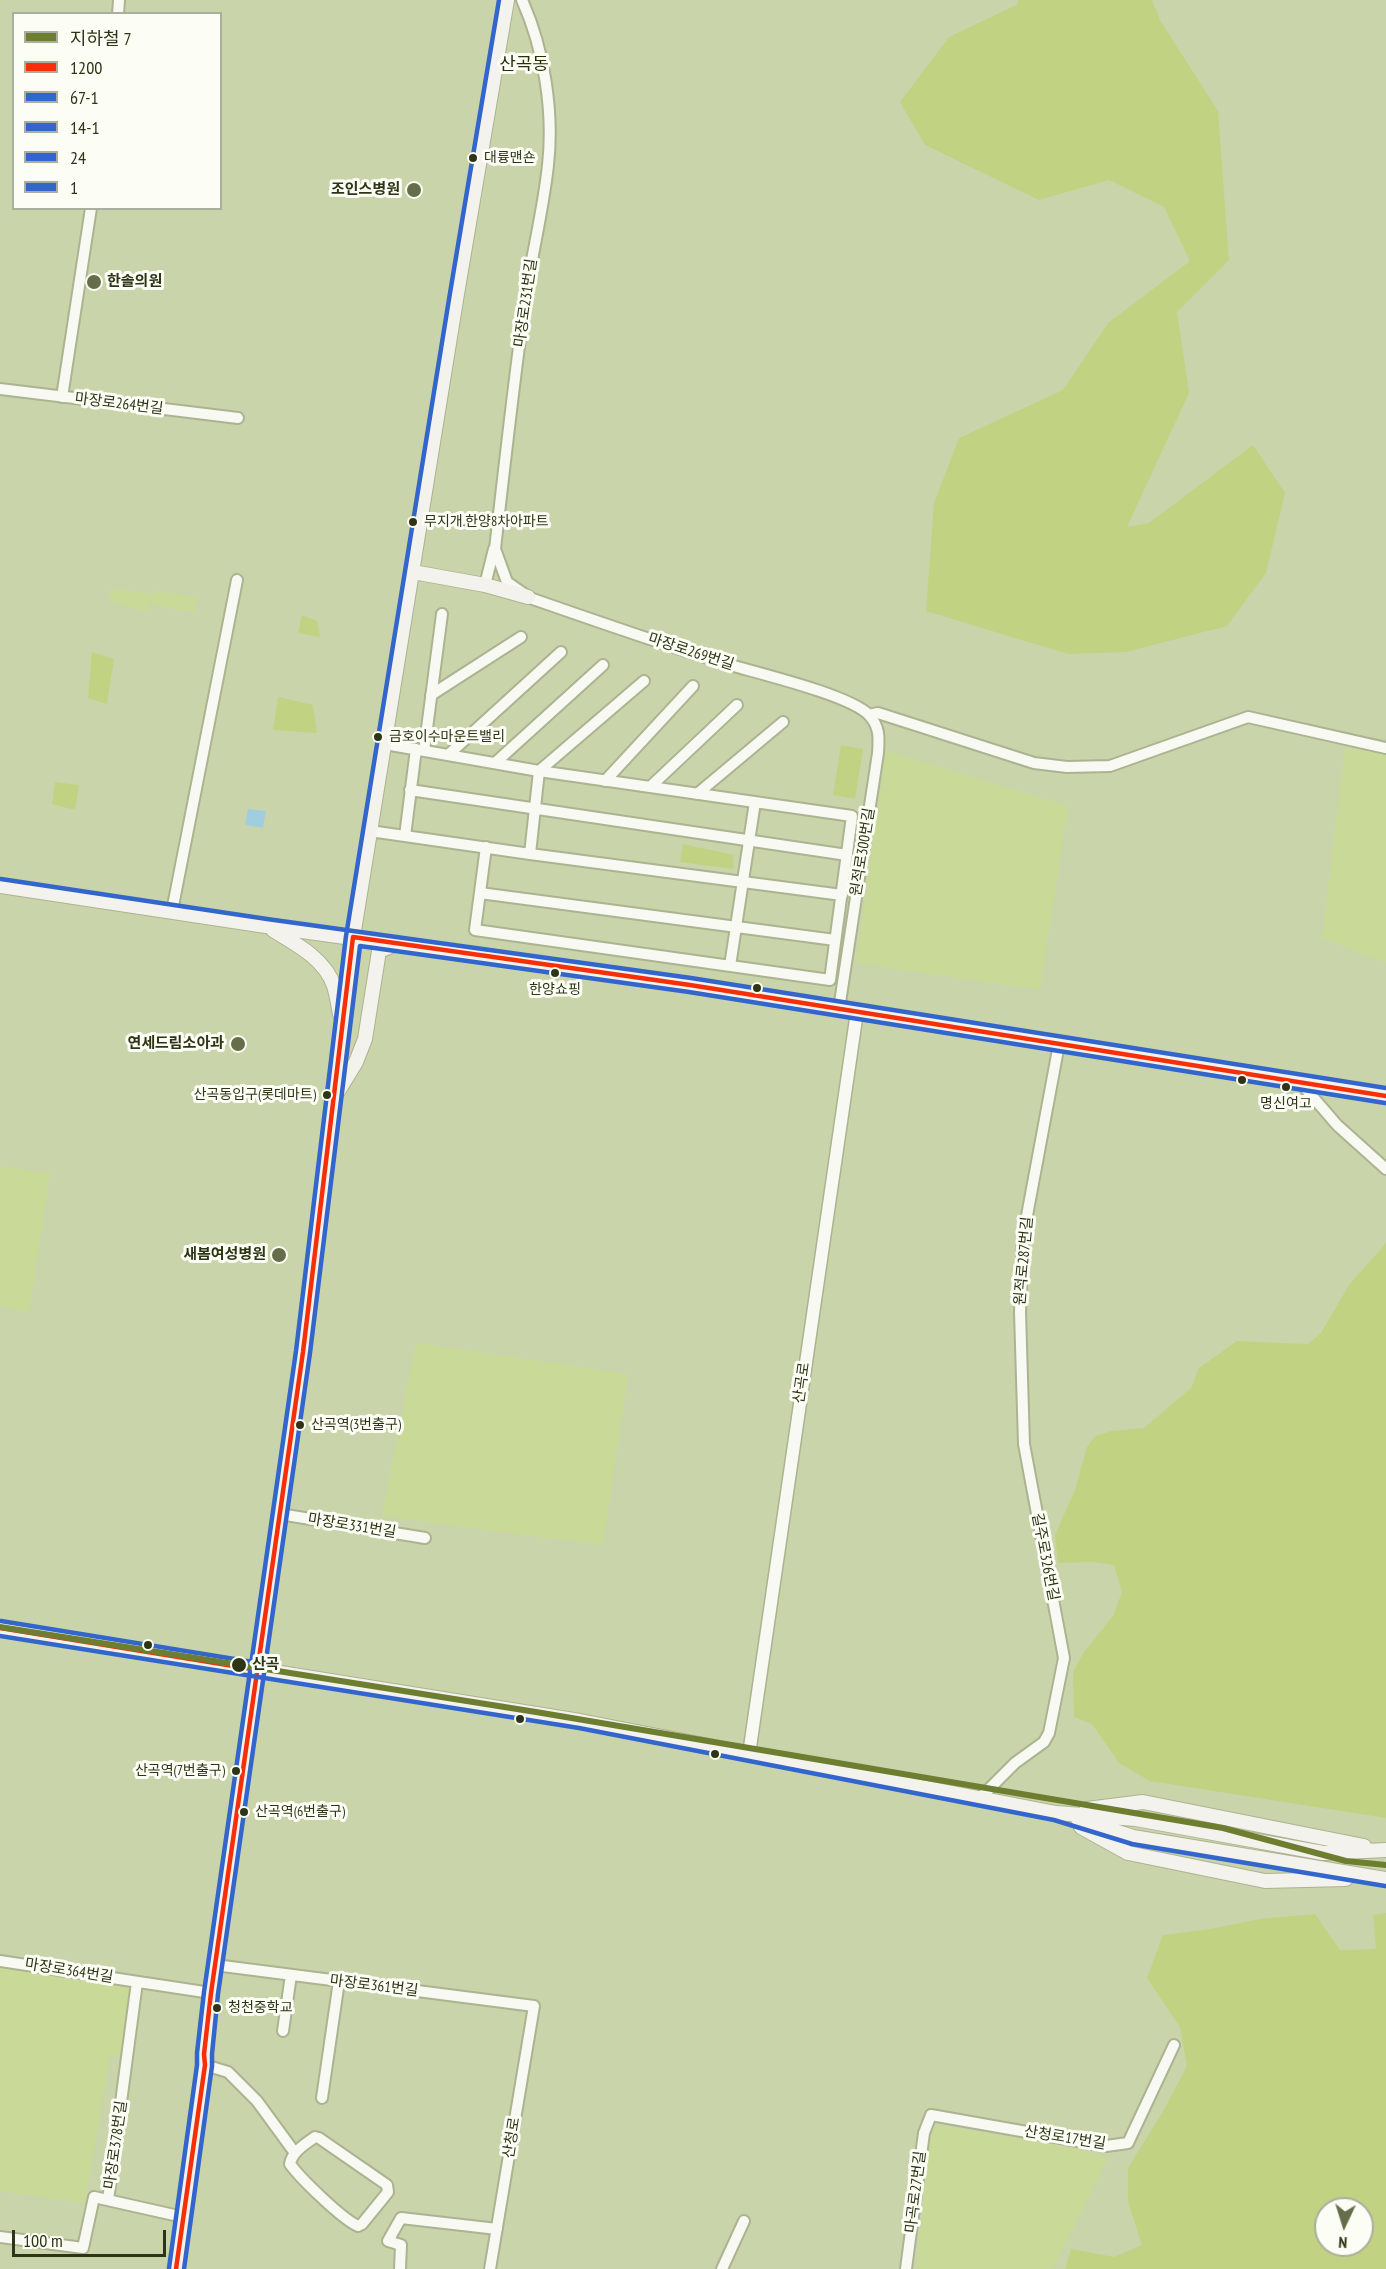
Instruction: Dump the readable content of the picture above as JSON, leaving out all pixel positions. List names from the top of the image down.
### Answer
{
  "streets": {
    "street": [
      "마장로231번길",
      "마장로264번길",
      "마장로269번길",
      "원적로300번길",
      "원적로287번길",
      "산곡로",
      "마장로331번길",
      "길주로326번길",
      "마장로364번길",
      "마장로361번길",
      "산청로",
      "산청로17번길",
      "마장로378번길",
      "마곡로27번길"
    ]
  },
  "crossings": [
    ["마장로231번길", "마장로269번길"],
    ["마장로269번길", "원적로300번길"],
    ["원적로287번길", "길주로326번길"],
    ["마장로364번길", "마장로378번길"],
    ["마장로361번길", "산청로"],
    ["산청로17번길", "마곡로27번길"]
  ],
  "districts": ["산곡동"],
  "places": [
    "대륭맨숀",
    "조인스병원",
    "한솔의원",
    "무지개.한양8차아파트",
    "금호이수마운트밸리",
    "한양쇼핑",
    "연세드림소아과",
    "명신여고",
    "산곡동입구(롯데마트)",
    "새봄여성병원",
    "산곡역(3번출구)",
    "산곡",
    "산곡역(7번출구)",
    "산곡역(6번출구)",
    "청천중학교"
  ],
  "lines": [
    "transit line 14-1",
    "transit line 24",
    "transit line 1200",
    "transit line 67-1",
    "metro line 7",
    "transit line 1"
  ],
  "legend": [
    "지하철 7",
    "1200",
    "67-1",
    "14-1",
    "24",
    "1"
  ],
  "scale_bar": "100 m",
  "north": "bottom"
}
